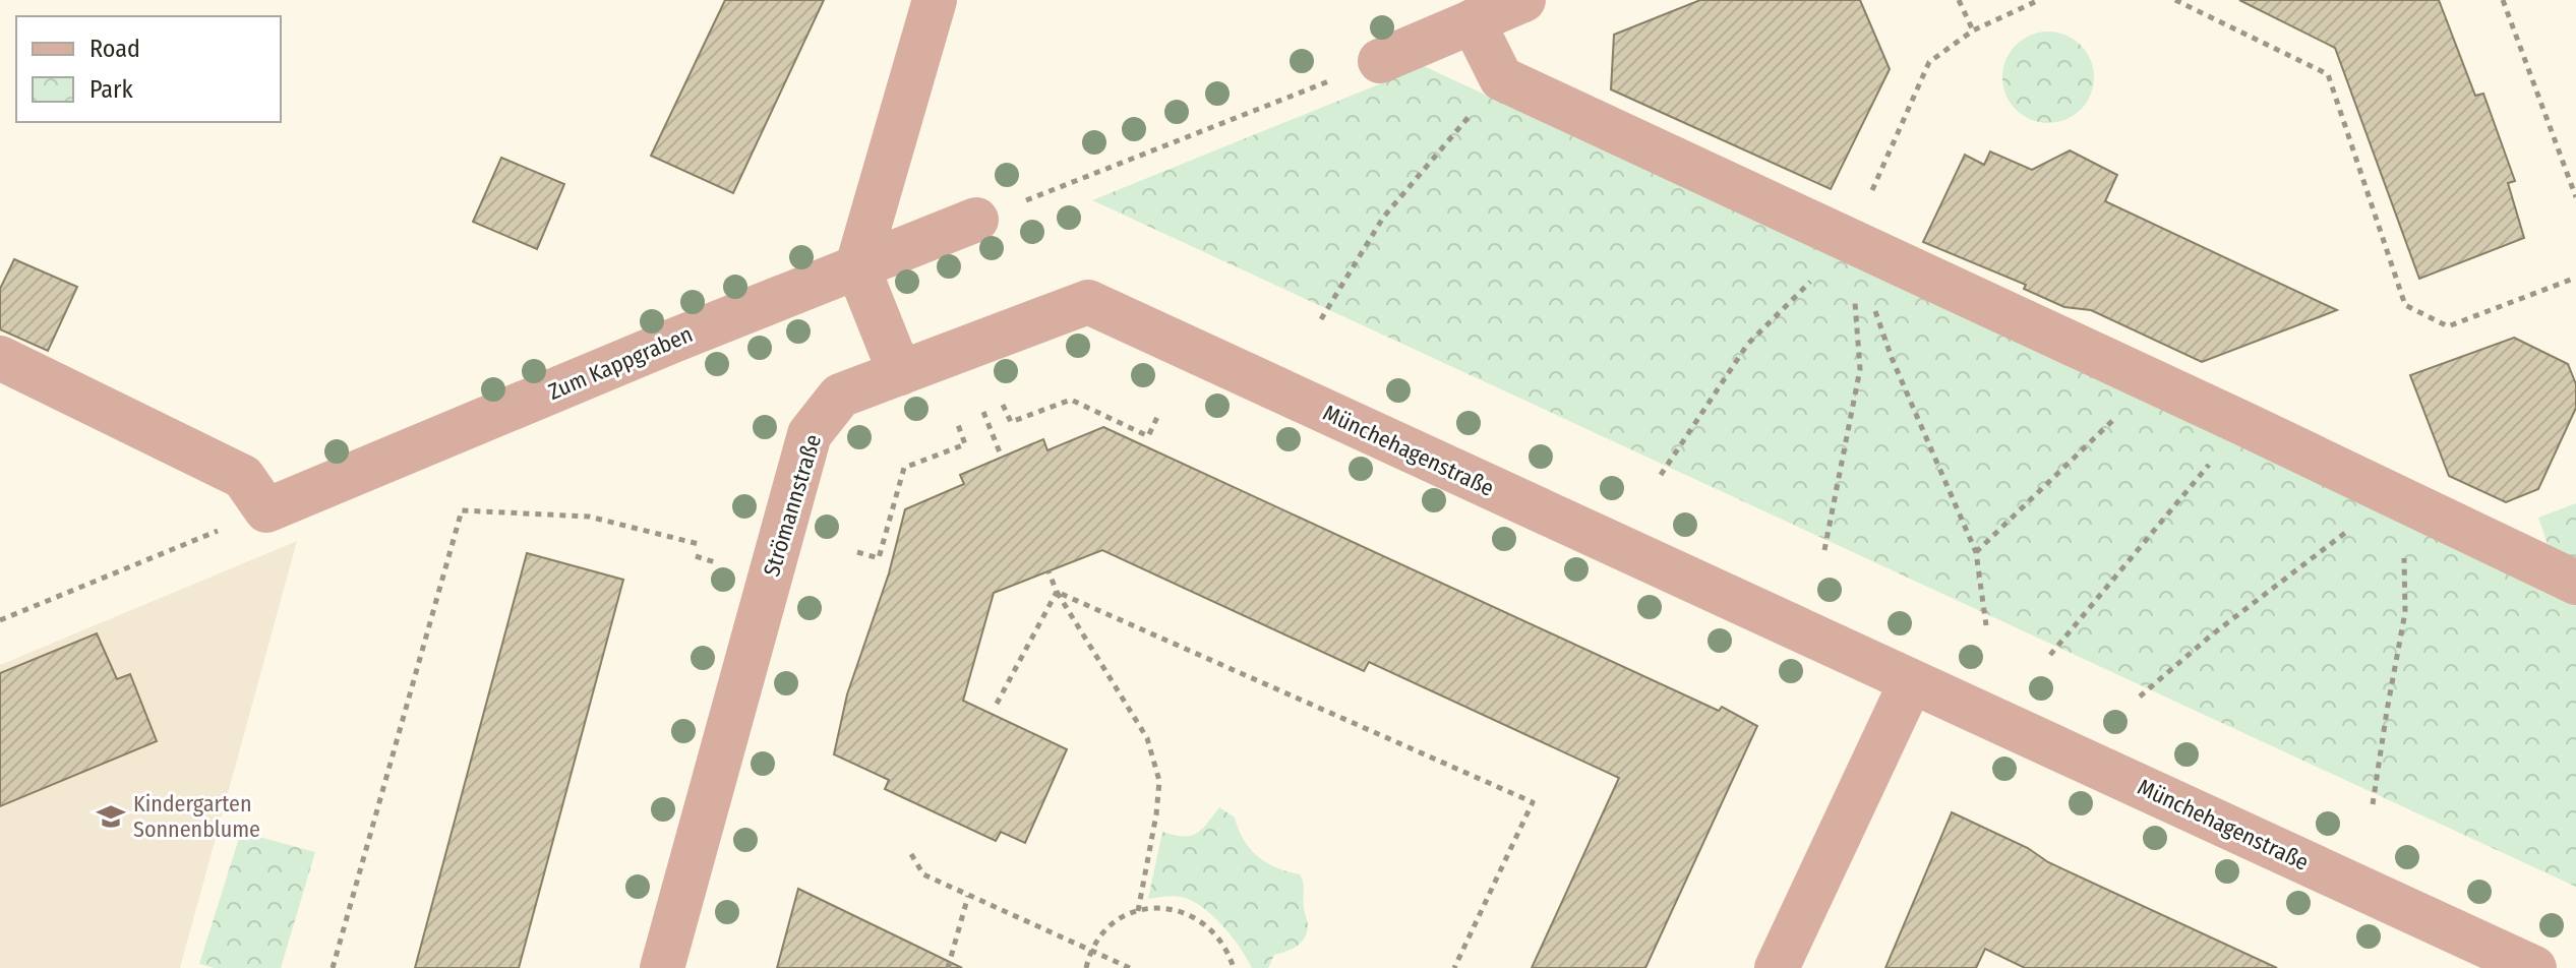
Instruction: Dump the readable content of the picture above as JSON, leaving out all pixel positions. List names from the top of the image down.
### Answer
{
  "streets": {
    "street": ["Zum Kappgraben", "Münchehagenstraße", "Strömannstraße"]
  },
  "crossings": [
    ["Münchehagenstraße", "Strömannstraße"]
  ],
  "places": {
    "school or university": ["Kindergarten Sonnenblume"]
  },
  "legend": ["Road", "Park"]
}
